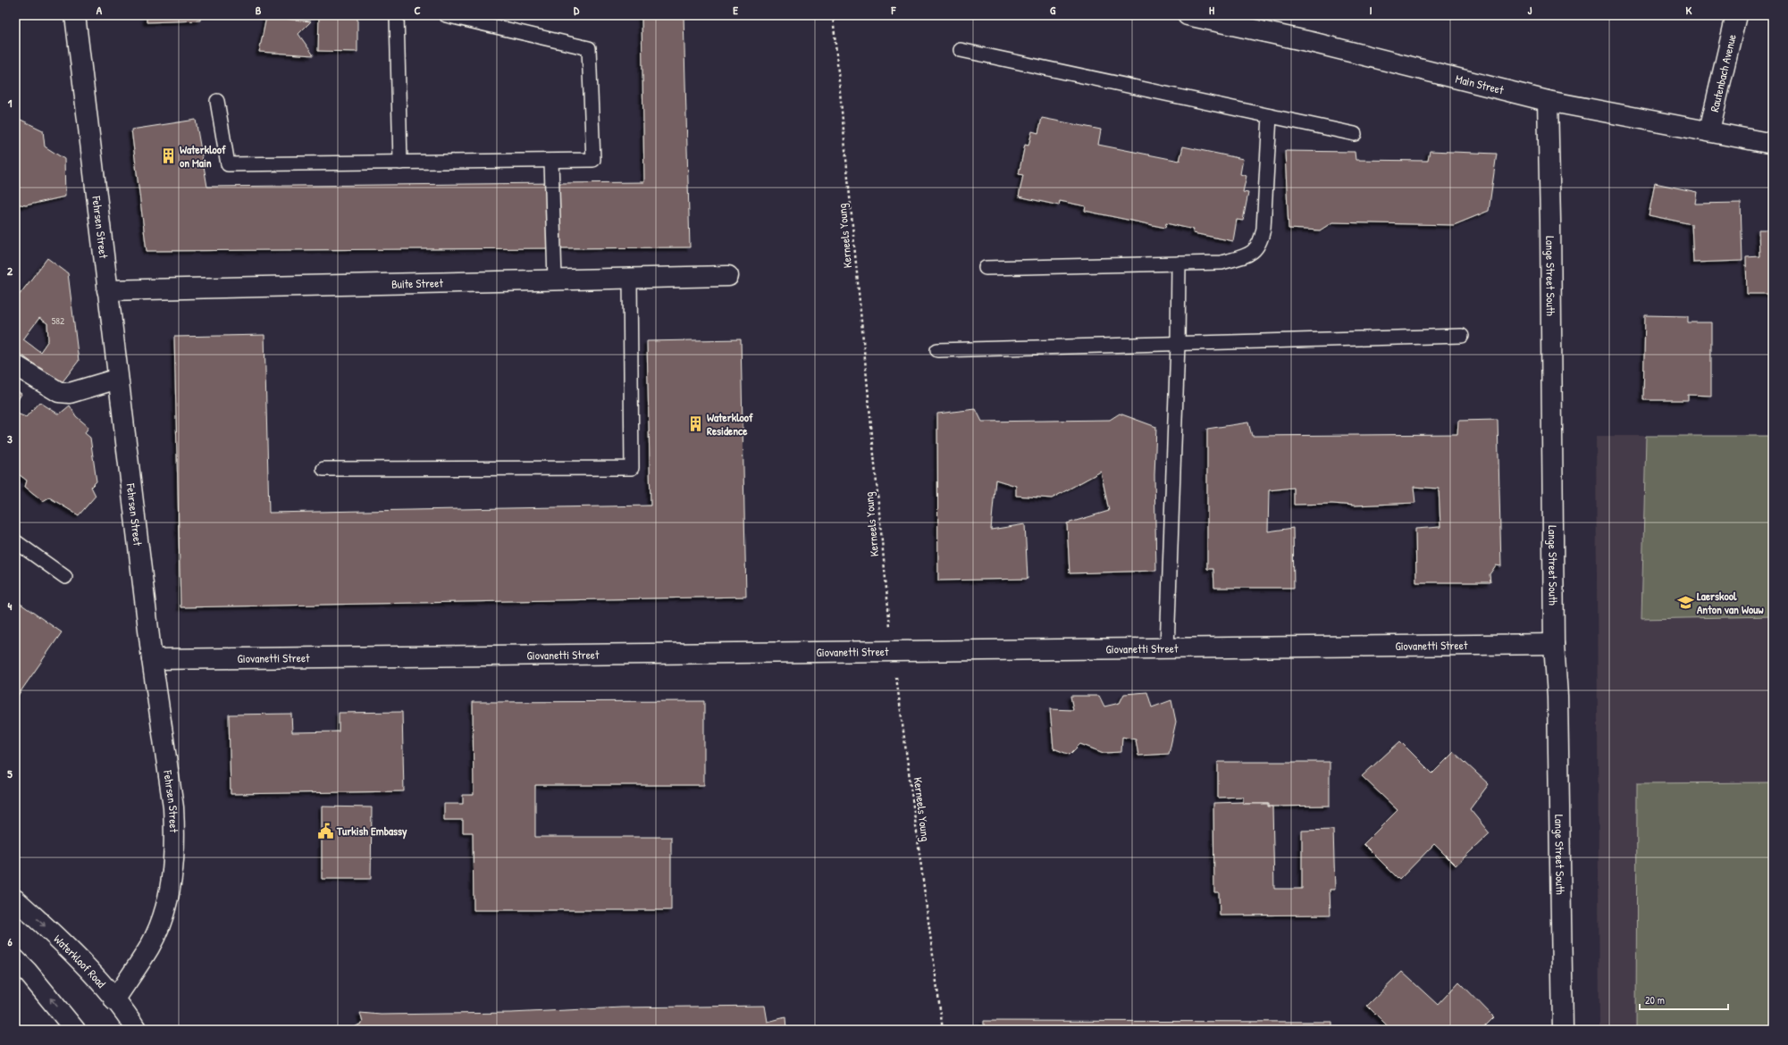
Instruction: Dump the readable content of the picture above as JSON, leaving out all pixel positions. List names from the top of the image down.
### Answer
{
  "streets": {
    "street": [
      "Rautenbach Avenue",
      "Main Street",
      "Fehrsen Street",
      "Lange Street South",
      "Buite Street",
      "Giovanetti Street",
      "Waterkloof Road"
    ],
    "path": ["Kerneels Young"]
  },
  "crossings": [
    ["Rautenbach Avenue", "Main Street"],
    ["Main Street", "Lange Street South"],
    ["Fehrsen Street", "Buite Street"],
    ["Fehrsen Street", "Giovanetti Street"],
    ["Fehrsen Street", "Waterkloof Road"],
    ["Kerneels Young", "Giovanetti Street"],
    ["Lange Street South", "Giovanetti Street"]
  ],
  "places": {
    "building": ["Waterkloof on Main", "Waterkloof Residence"],
    "school or university": ["Laerskool Anton van Wouw"],
    "public building": ["Turkish Embassy"]
  },
  "house_numbers": ["582"],
  "scale_bar": "20 m",
  "grid": {
    "columns": [
      "A",
      "B",
      "C",
      "D",
      "E",
      "F",
      "G",
      "H",
      "I",
      "J",
      "K"
    ],
    "rows": [
      "1",
      "2",
      "3",
      "4",
      "5",
      "6"
    ]
  }
}
